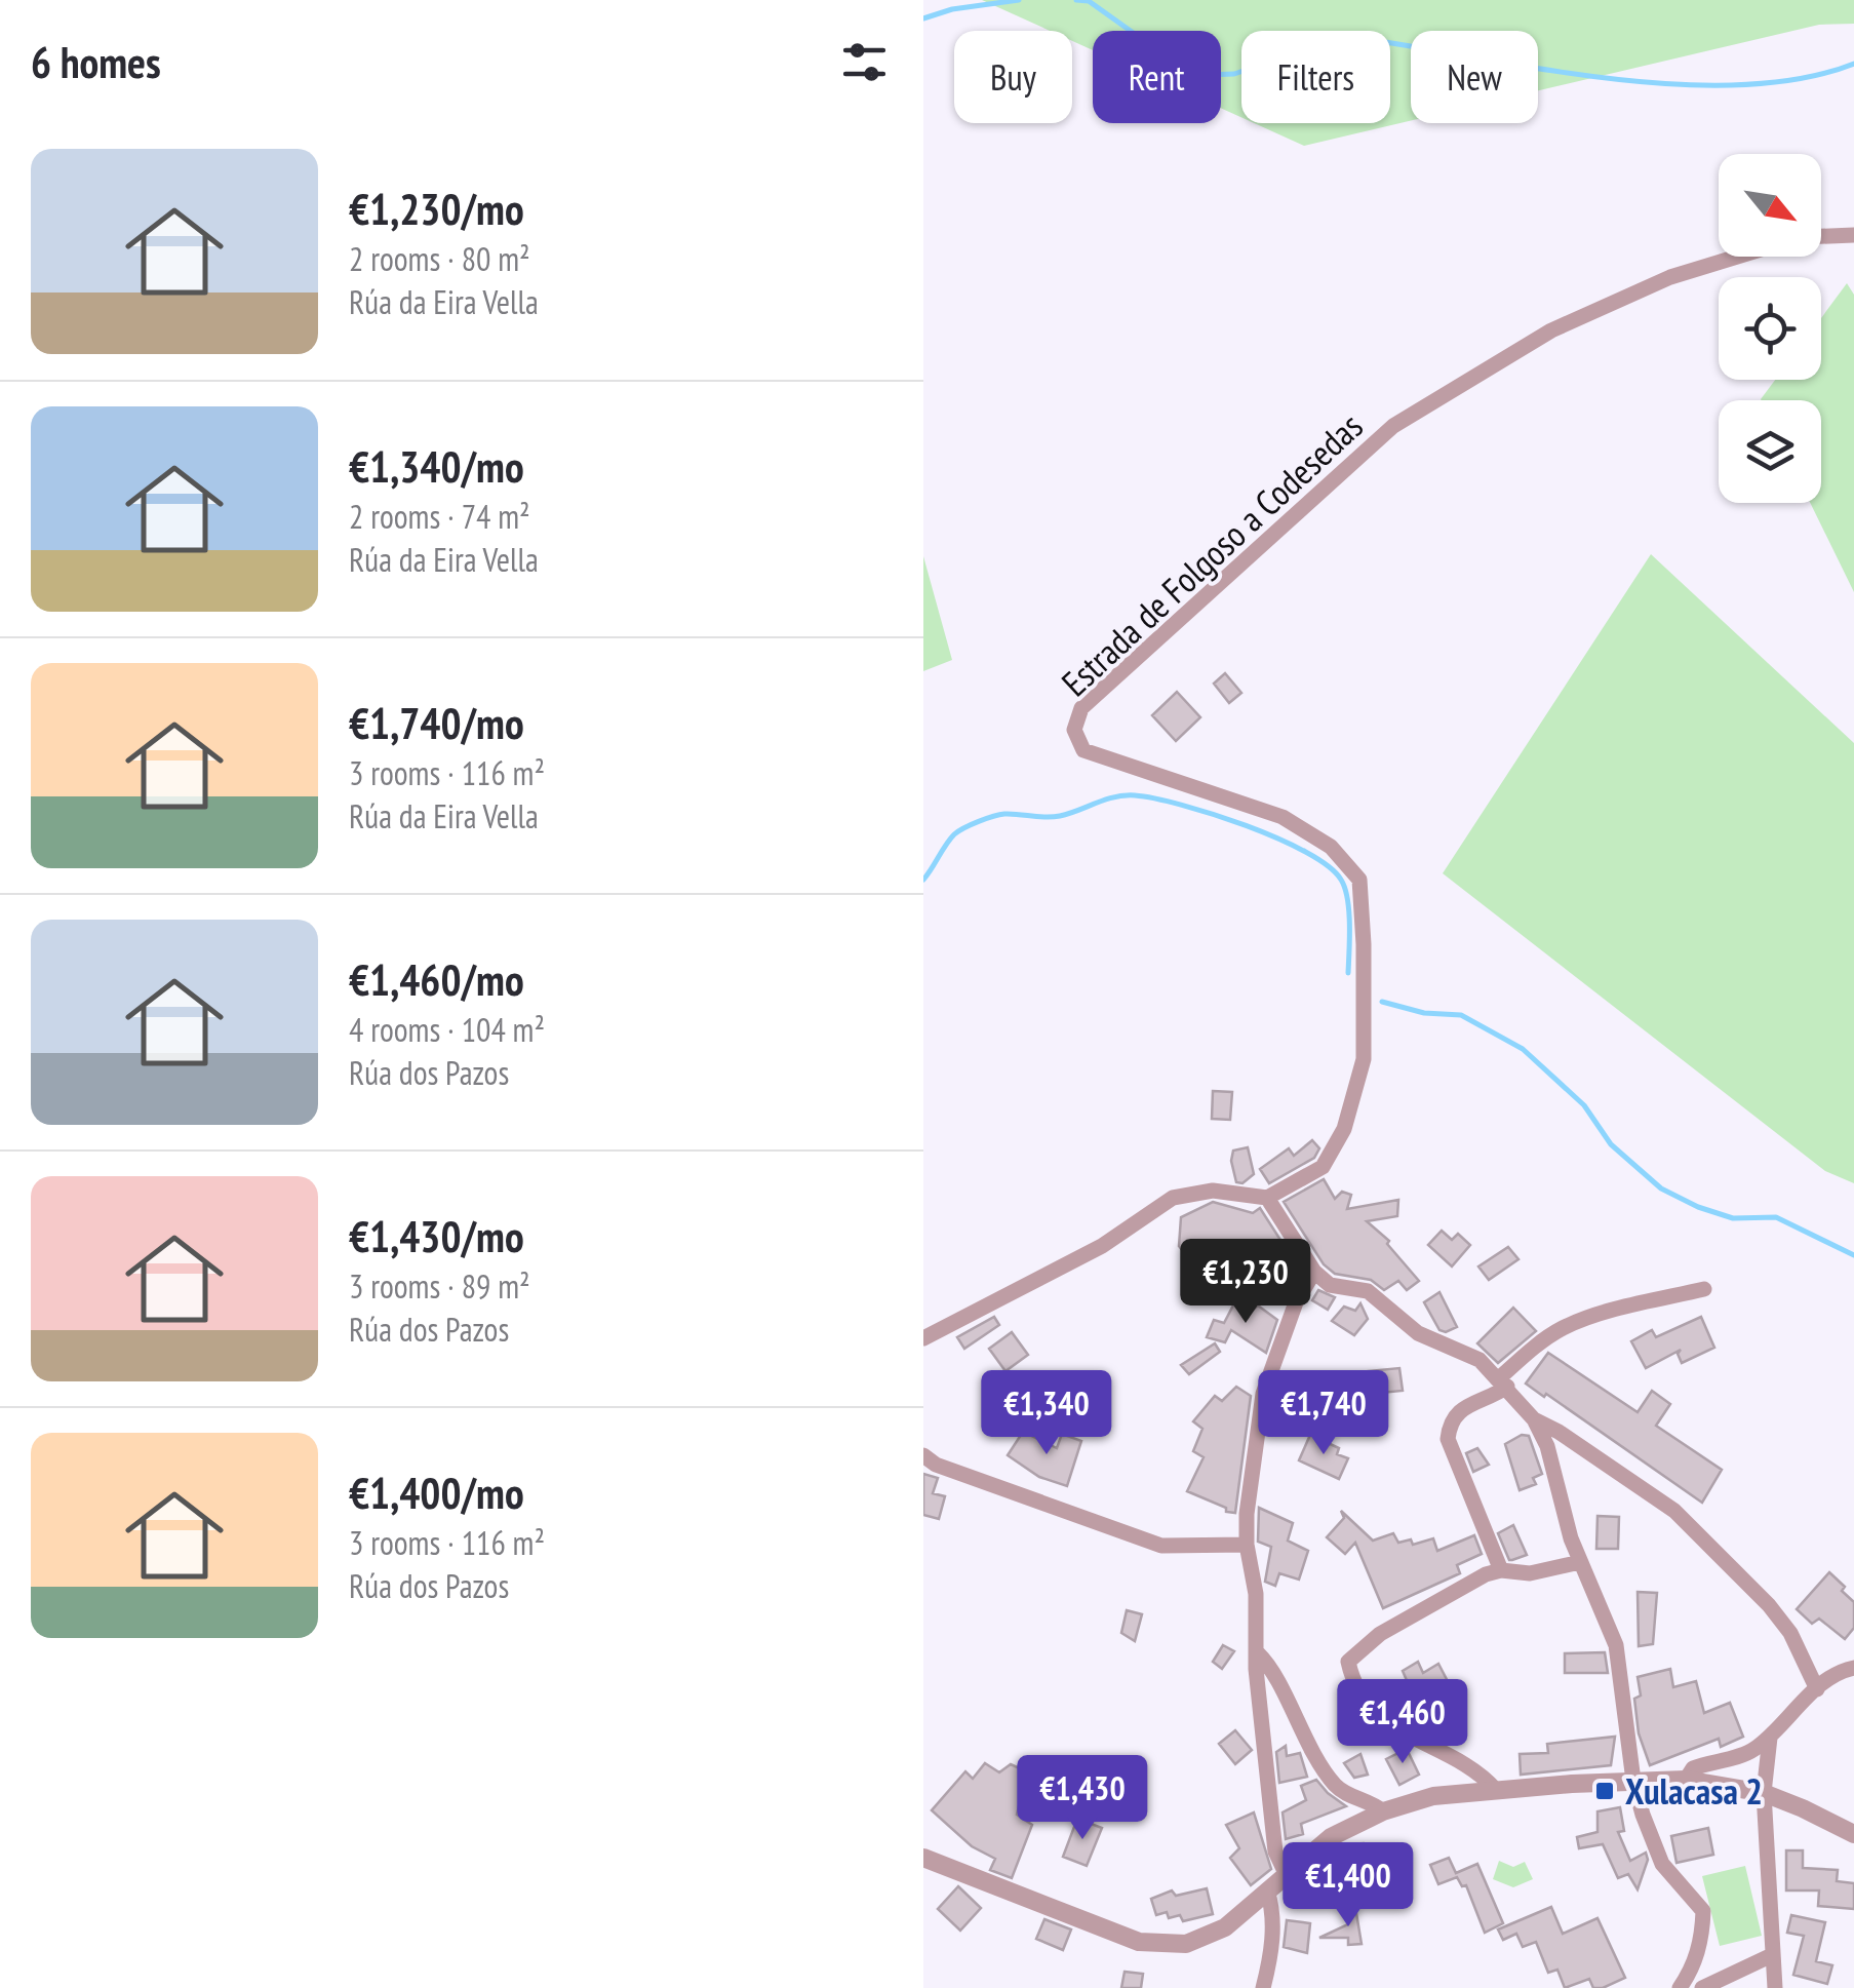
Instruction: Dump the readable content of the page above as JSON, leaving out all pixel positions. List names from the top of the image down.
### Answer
{
  "streets": {
    "street": ["Estrada de Folgoso a Codesedas"]
  },
  "places": {
    "transit": ["Xulacasa 2"]
  },
  "north": "bottom right",
  "page": {
    "heading": "6 homes",
    "chip": [
      "Buy",
      "Rent",
      "Filters",
      "New"
    ],
    "list": [
      {
        "name": "€1,230/mo",
        "note": "2 rooms · 80 m² · Rúa da Eira Vella"
      },
      {
        "name": "€1,340/mo",
        "note": "2 rooms · 74 m² · Rúa da Eira Vella"
      },
      {
        "name": "€1,740/mo",
        "note": "3 rooms · 116 m² · Rúa da Eira Vella"
      },
      {
        "name": "€1,460/mo",
        "note": "4 rooms · 104 m² · Rúa dos Pazos"
      },
      {
        "name": "€1,430/mo",
        "note": "3 rooms · 89 m² · Rúa dos Pazos"
      },
      {
        "name": "€1,400/mo",
        "note": "3 rooms · 116 m² · Rúa dos Pazos"
      }
    ],
    "price": [
      "€1,230",
      "€1,340",
      "€1,740",
      "€1,460",
      "€1,430",
      "€1,400"
    ]
  }
}
